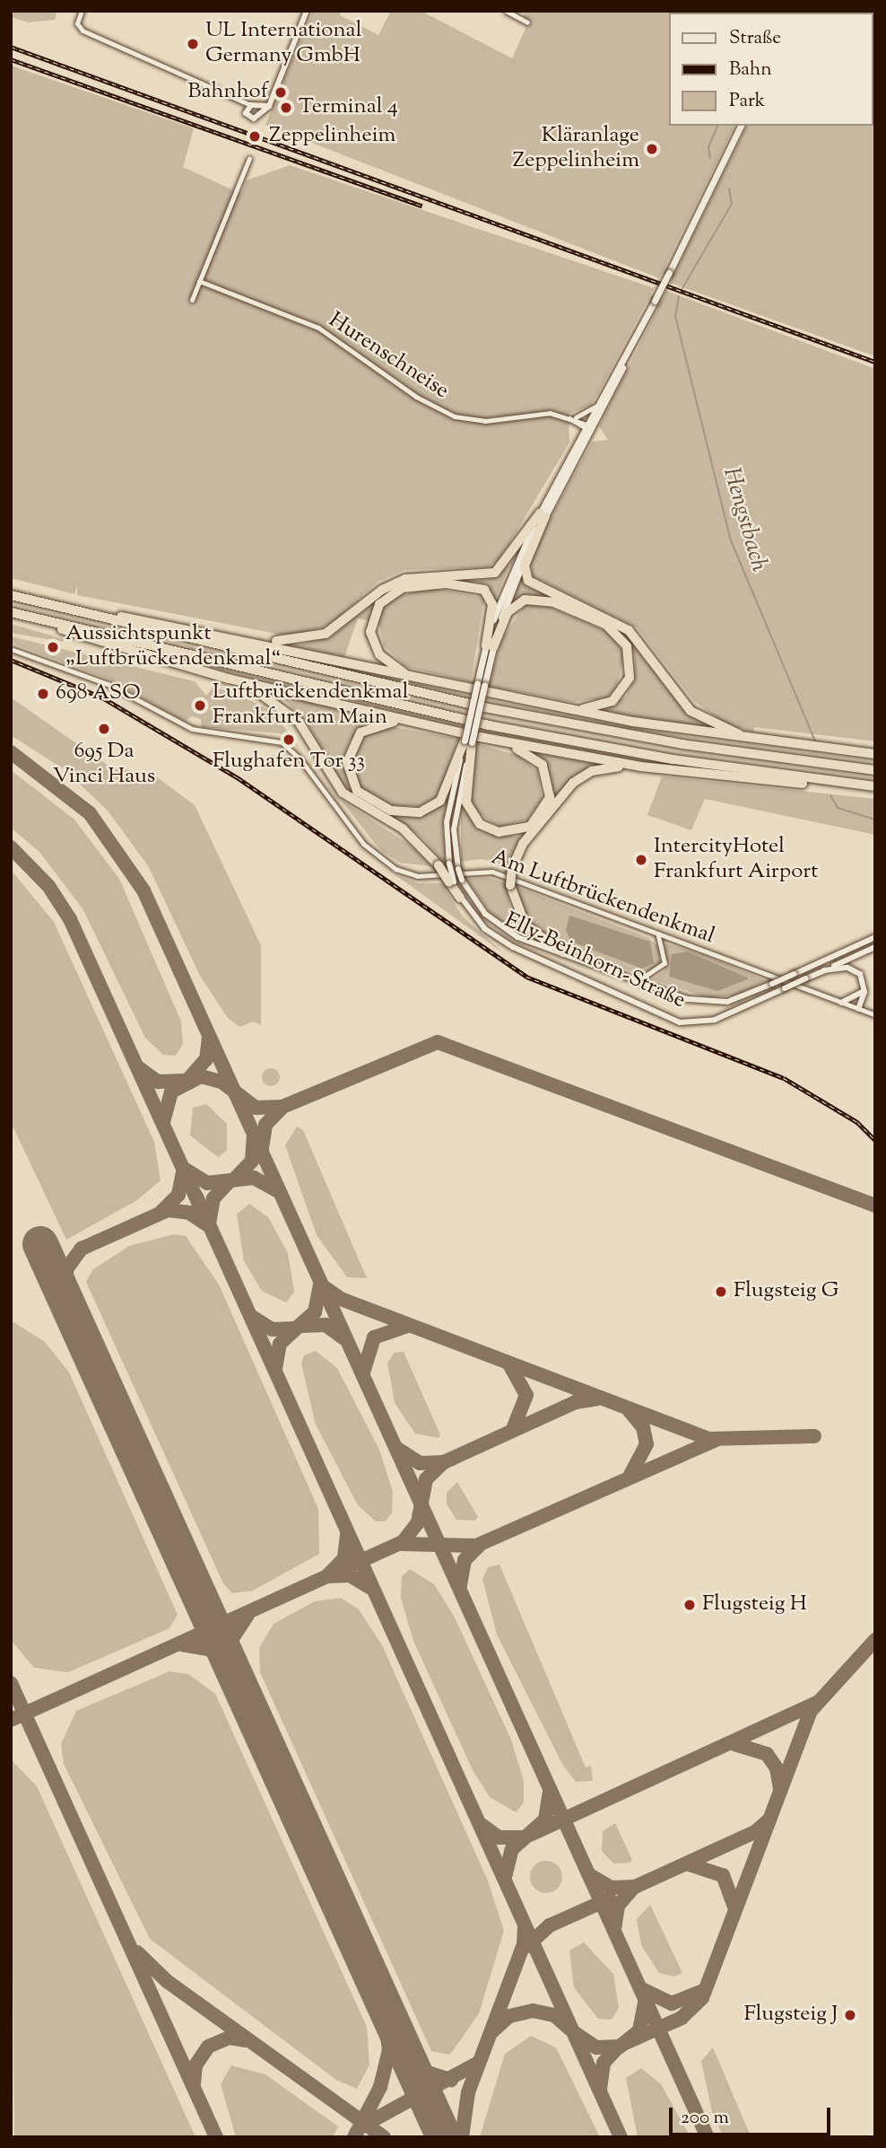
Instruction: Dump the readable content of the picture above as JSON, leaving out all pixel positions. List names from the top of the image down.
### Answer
{
  "streets": {
    "street": ["Hurenschneise", "Am Luftbrückendenkmal", "Elly-Beinhorn-Straße"]
  },
  "water": ["Hengstbach"],
  "places": [
    "UL International Germany GmbH",
    "Bahnhof",
    "Terminal 4",
    "Zeppelinheim",
    "Kläranlage Zeppelinheim",
    "Aussichtspunkt „Luftbrückendenkmal“",
    "698 ASO",
    "Luftbrückendenkmal Frankfurt am Main",
    "695 Da Vinci Haus",
    "Flughafen Tor 33",
    "IntercityHotel Frankfurt Airport",
    "Flugsteig G",
    "Flugsteig H",
    "Flugsteig J"
  ],
  "legend": ["Straße", "Bahn", "Park"],
  "scale_bar": "200 m"
}
